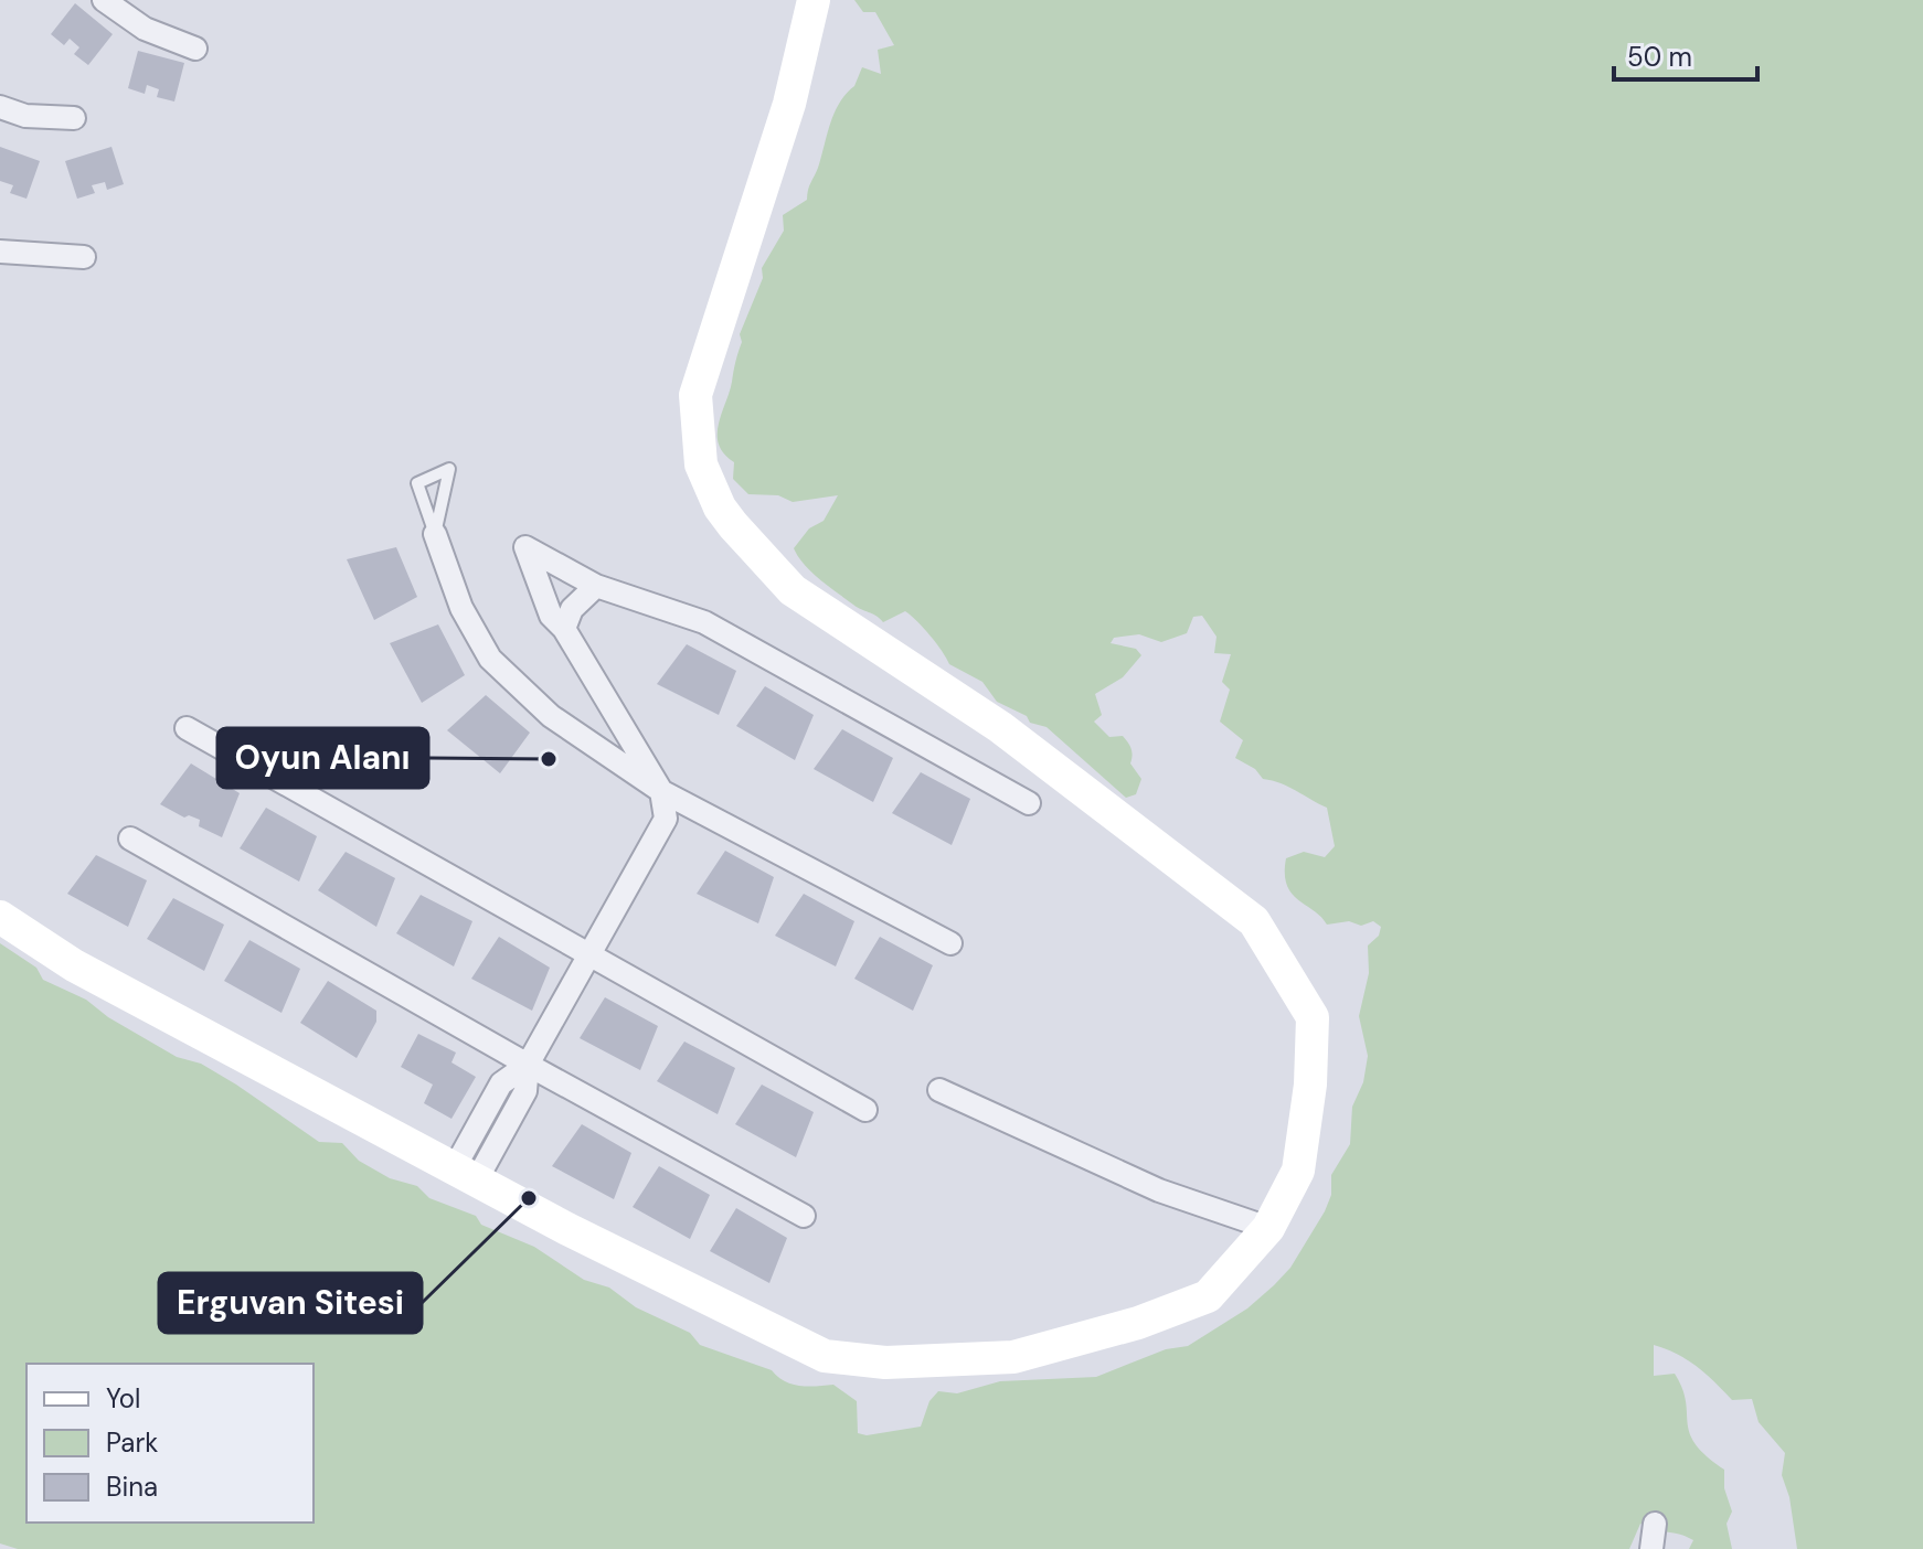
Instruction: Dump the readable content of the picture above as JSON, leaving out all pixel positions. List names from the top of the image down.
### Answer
{
  "places": ["Oyun Alanı", "Erguvan Sitesi"],
  "legend": ["Yol", "Park", "Bina"],
  "scale_bar": "50 m"
}
